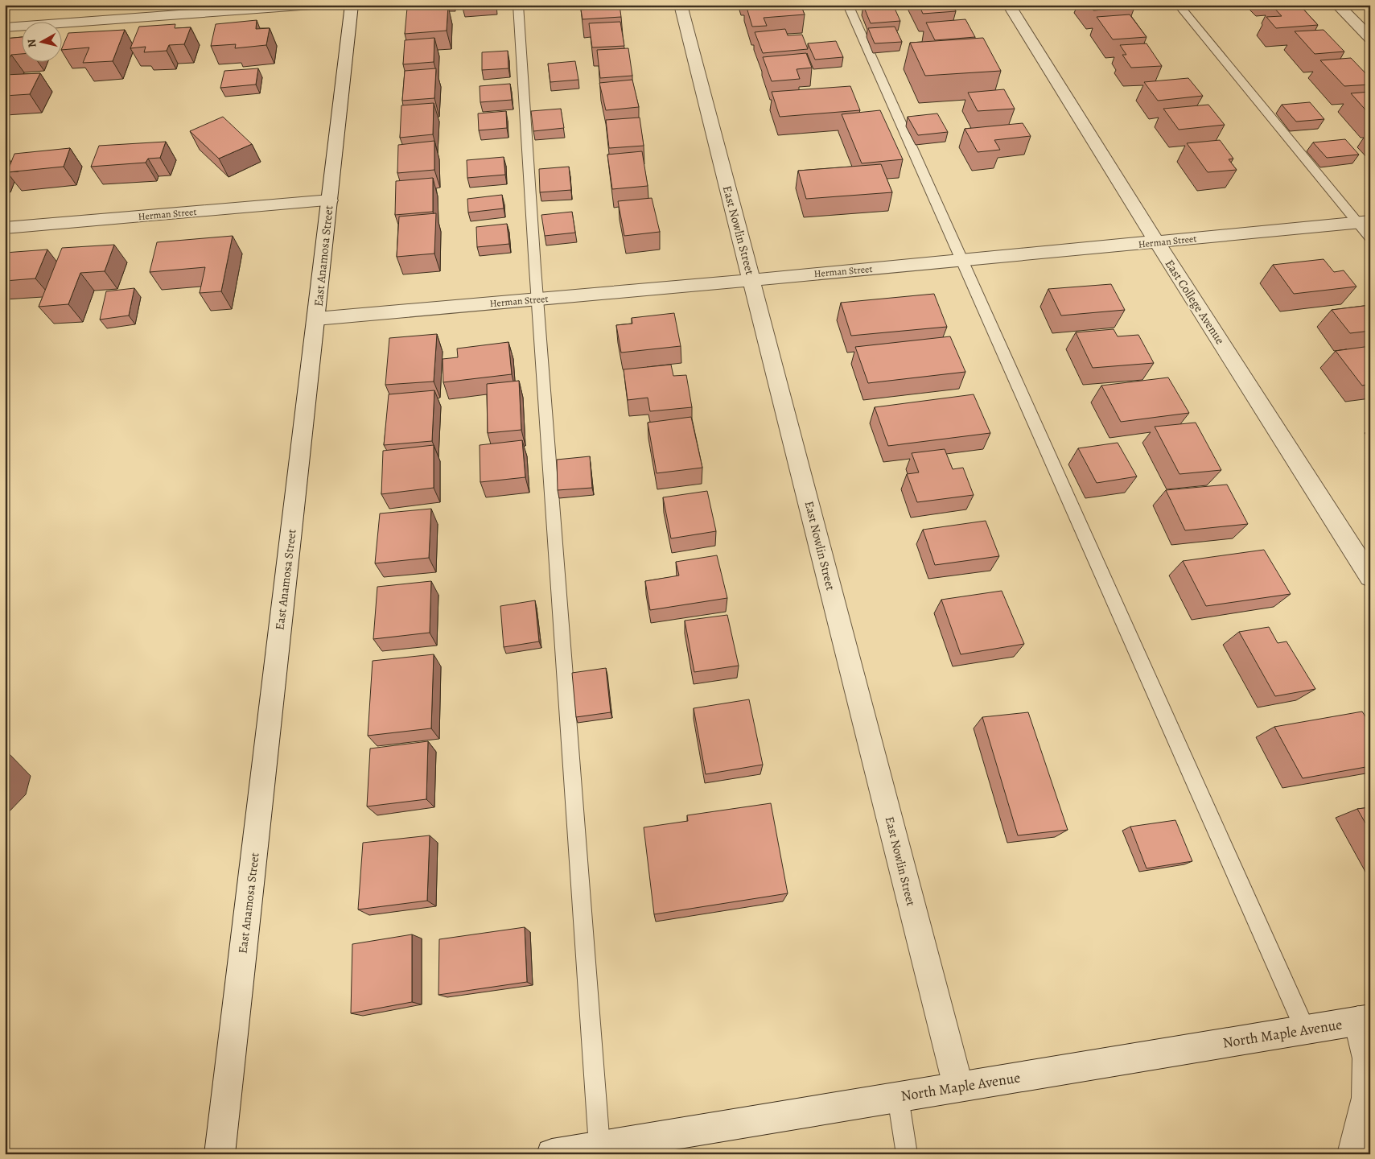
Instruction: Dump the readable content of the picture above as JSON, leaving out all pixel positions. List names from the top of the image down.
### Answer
{
  "streets": {
    "street": [
      "Herman Street",
      "East Nowlin Street",
      "East Anamosa Street",
      "East College Avenue",
      "North Maple Avenue"
    ]
  },
  "crossings": [
    ["Herman Street", "East Nowlin Street"],
    ["Herman Street", "East Anamosa Street"],
    ["Herman Street", "East College Avenue"],
    ["East Nowlin Street", "North Maple Avenue"]
  ],
  "north": "left"
}
